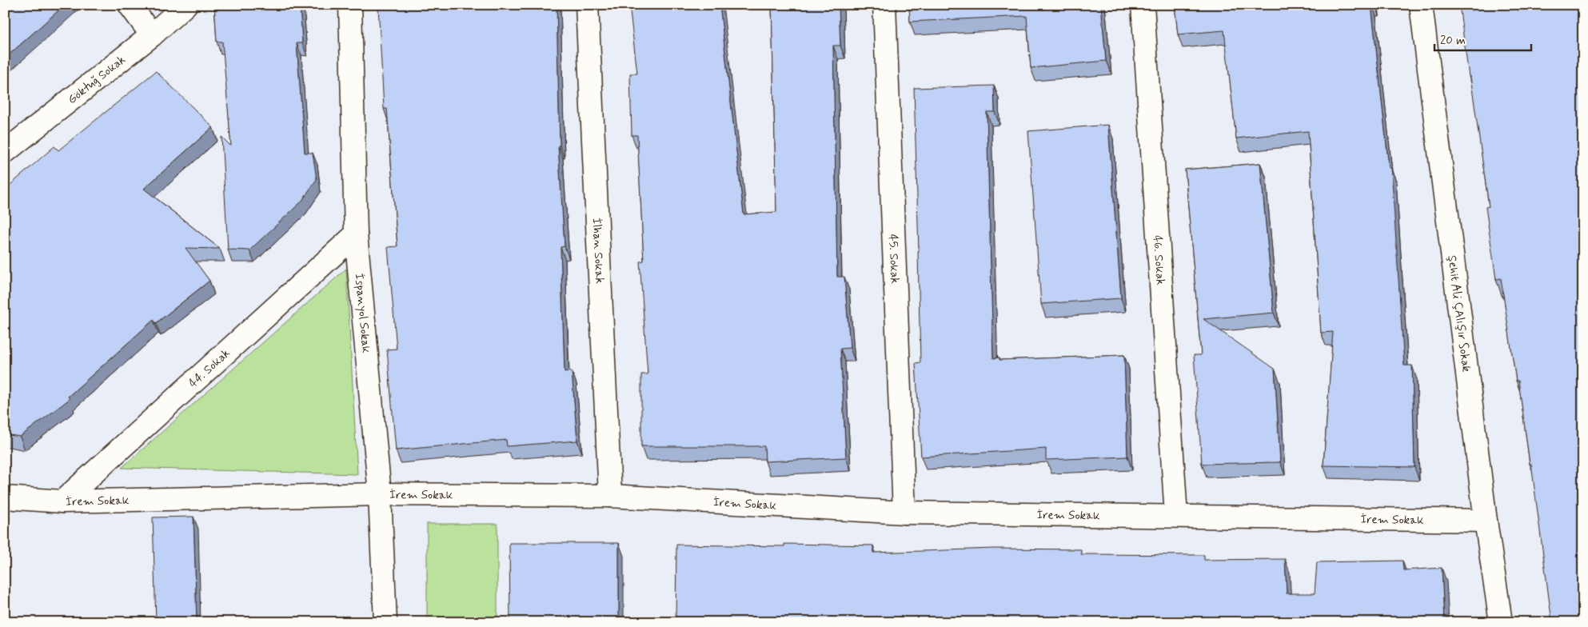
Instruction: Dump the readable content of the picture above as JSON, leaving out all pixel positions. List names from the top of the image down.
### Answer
{
  "streets": {
    "street": [
      "Göktuğ Sokak",
      "İlhan Sokak",
      "45. Sokak",
      "46. Sokak",
      "İspanyol Sokak",
      "Şehit Ali ÇAlışır Sokak",
      "44. Sokak",
      "İrem Sokak"
    ]
  },
  "crossings": [
    ["İlhan Sokak", "İrem Sokak"],
    ["45. Sokak", "İrem Sokak"],
    ["46. Sokak", "İrem Sokak"],
    ["İspanyol Sokak", "44. Sokak"],
    ["İspanyol Sokak", "İrem Sokak"],
    ["Şehit Ali ÇAlışır Sokak", "İrem Sokak"],
    ["44. Sokak", "İrem Sokak"]
  ],
  "scale_bar": "20 m"
}
